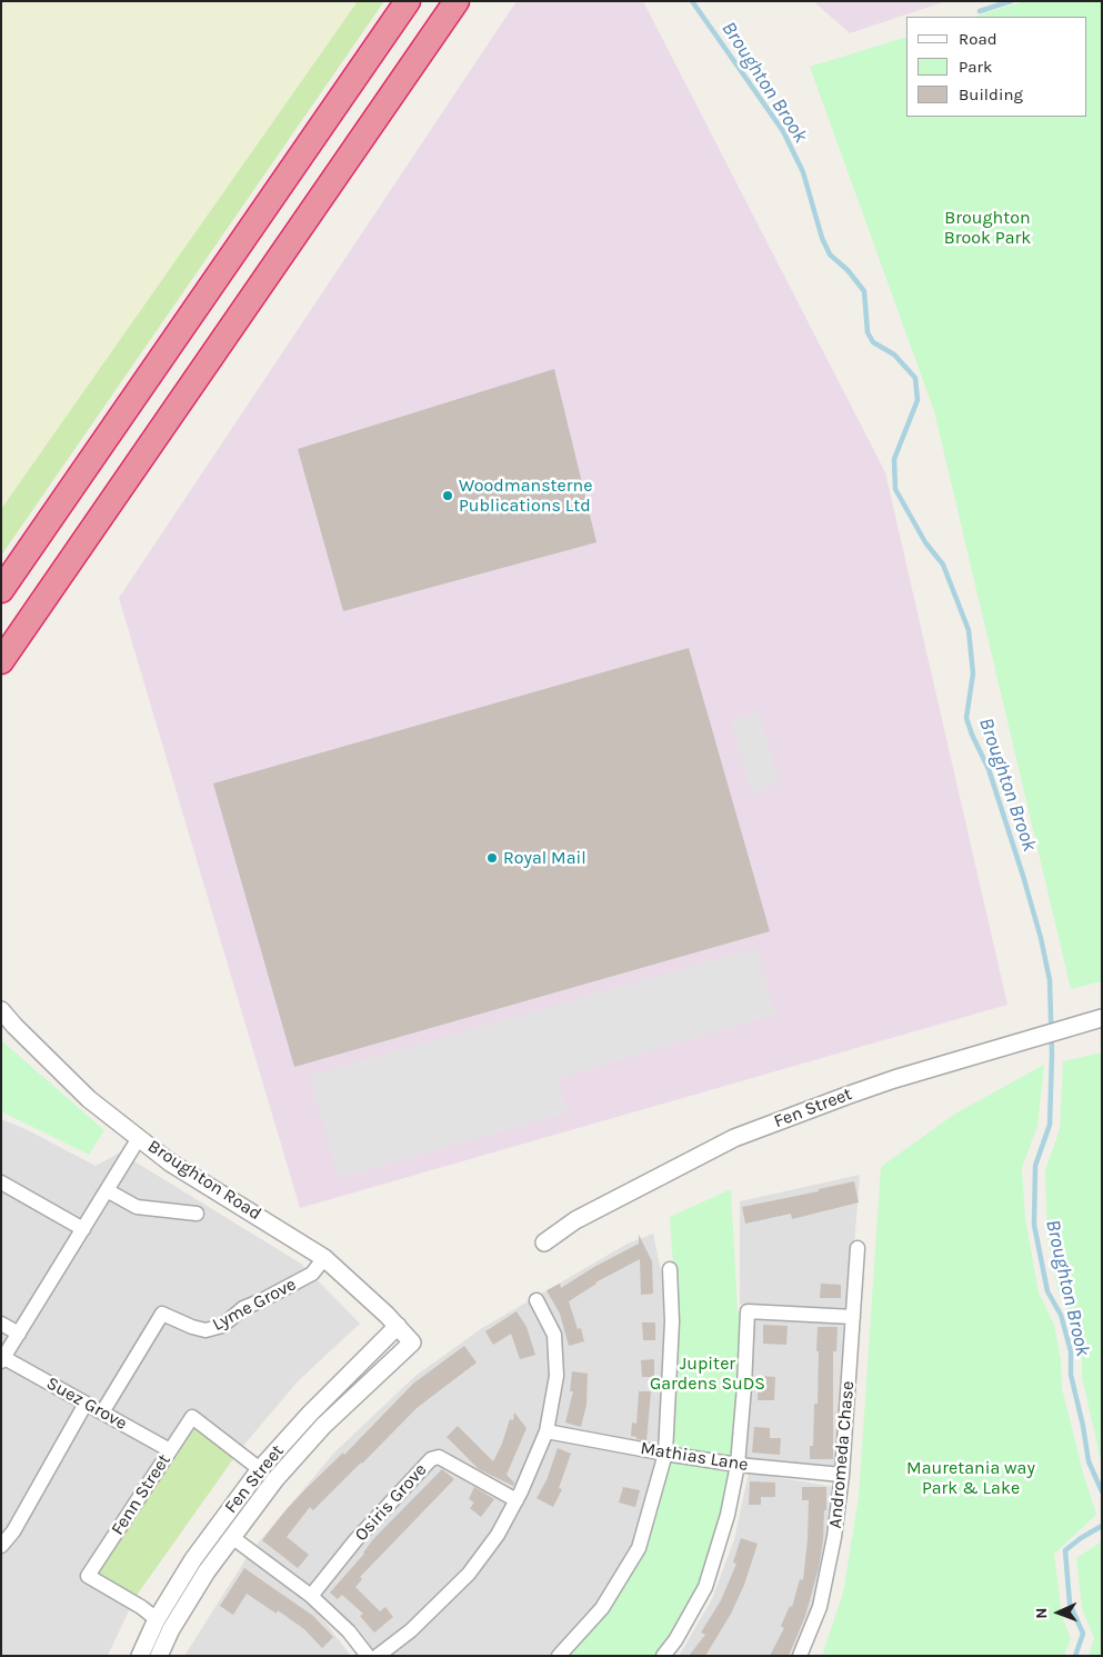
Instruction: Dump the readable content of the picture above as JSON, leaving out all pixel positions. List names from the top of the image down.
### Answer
{
  "streets": {
    "street": [
      "Fen Street",
      "Broughton Road",
      "Lyme Grove",
      "Suez Grove",
      "Andromeda Chase",
      "Mathias Lane",
      "Fenn Street",
      "Osiris Grove"
    ]
  },
  "crossings": [
    ["Fen Street", "Broughton Road"],
    ["Fen Street", "Fenn Street"],
    ["Broughton Road", "Lyme Grove"],
    ["Lyme Grove", "Suez Grove"],
    ["Suez Grove", "Fenn Street"],
    ["Andromeda Chase", "Mathias Lane"]
  ],
  "water": ["Broughton Brook"],
  "parks": ["Broughton Brook Park", "Jupiter Gardens SuDS", "Mauretania way Park & Lake"],
  "places": ["Woodmansterne Publications Ltd", "Royal Mail"],
  "legend": ["Road", "Park", "Building"],
  "north": "left"
}
